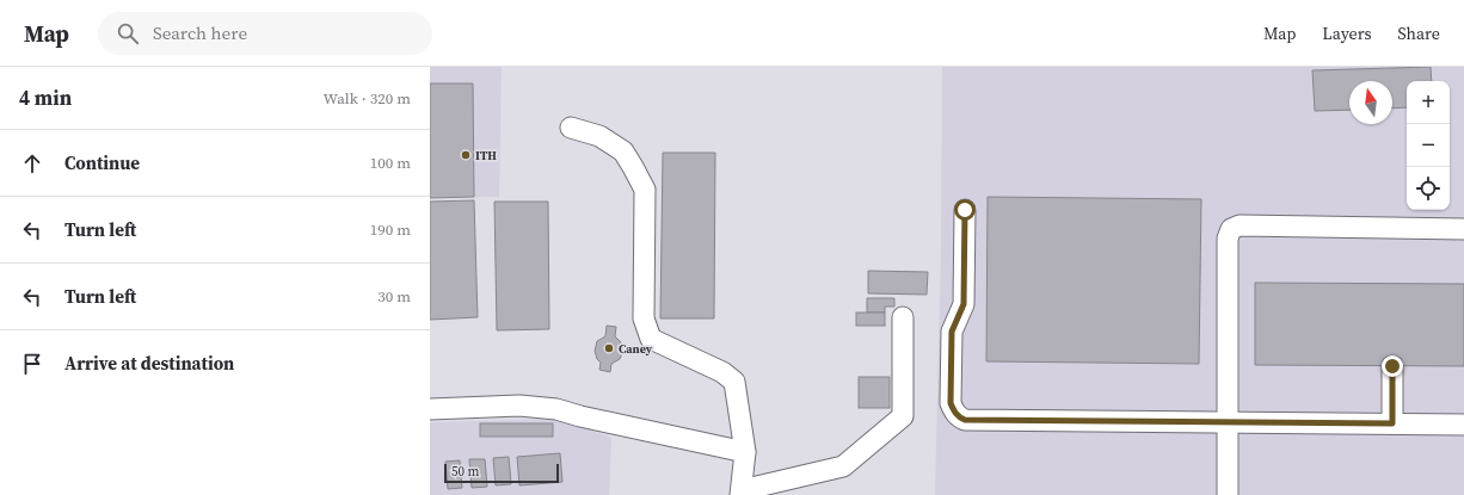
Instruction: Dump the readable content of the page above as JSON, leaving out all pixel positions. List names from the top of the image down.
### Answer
{
  "places": ["ITH", "Caney"],
  "scale_bar": "50 m",
  "north": "top",
  "page": {
    "header": "Map",
    "search": "Search here",
    "nav": ["Map", "Layers", "Share"],
    "heading": ["4 min", "Walk · 320 m"],
    "map_buttons": ["+", "−"],
    "list": [
      ["Continue", "100 m"],
      ["Turn left", "190 m"],
      ["Turn left", "30 m"],
      "Arrive at destination"
    ],
    "scale": "50 m"
  }
}
